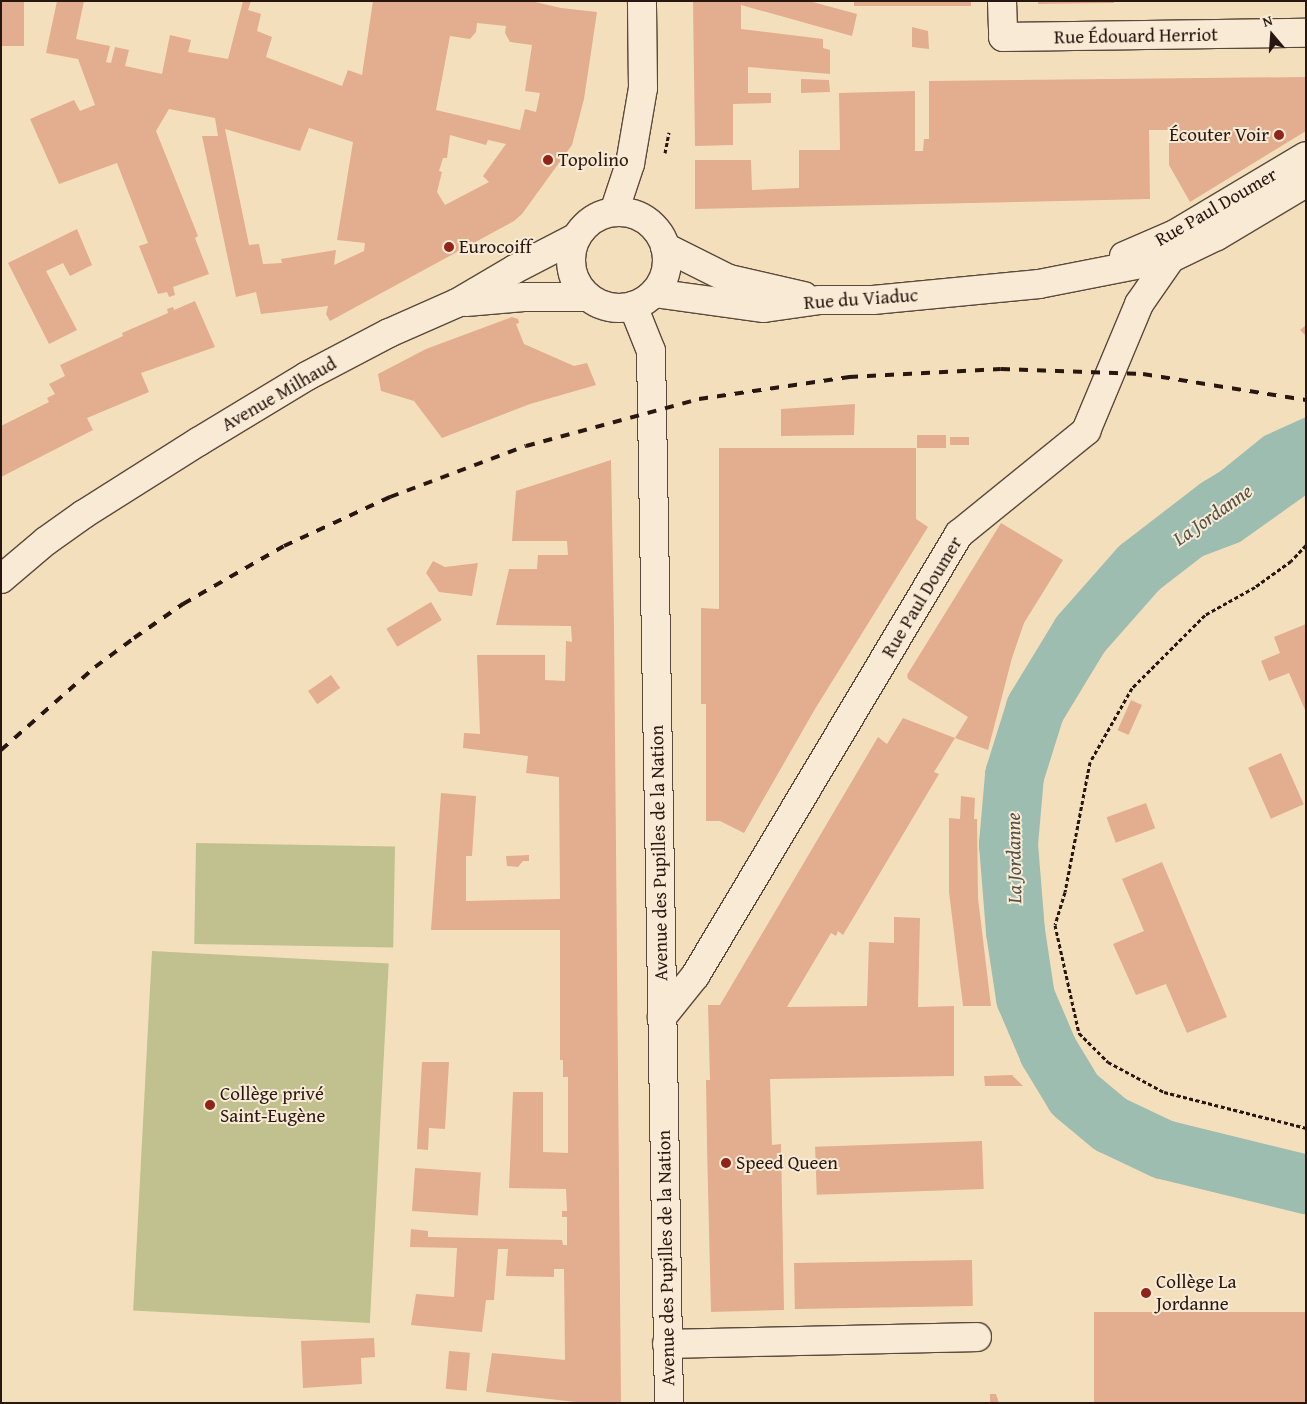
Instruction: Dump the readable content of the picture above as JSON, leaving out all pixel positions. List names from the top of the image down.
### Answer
{
  "streets": {
    "main road": [
      "Rue Édouard Herriot",
      "Rue Paul Doumer",
      "Rue du Viaduc",
      "Avenue Milhaud",
      "Avenue des Pupilles de la Nation"
    ]
  },
  "crossings": [
    ["Rue Paul Doumer", "Rue du Viaduc"],
    ["Rue Paul Doumer", "Avenue des Pupilles de la Nation"],
    ["Rue du Viaduc", "Avenue Milhaud"],
    ["Rue du Viaduc", "Avenue des Pupilles de la Nation"],
    ["Avenue Milhaud", "Avenue des Pupilles de la Nation"]
  ],
  "water": ["La Jordanne"],
  "places": [
    "Écouter Voir",
    "Topolino",
    "Eurocoiff",
    "Collège privé Saint-Eugène",
    "Speed Queen",
    "Collège La Jordanne"
  ],
  "north": "top"
}
